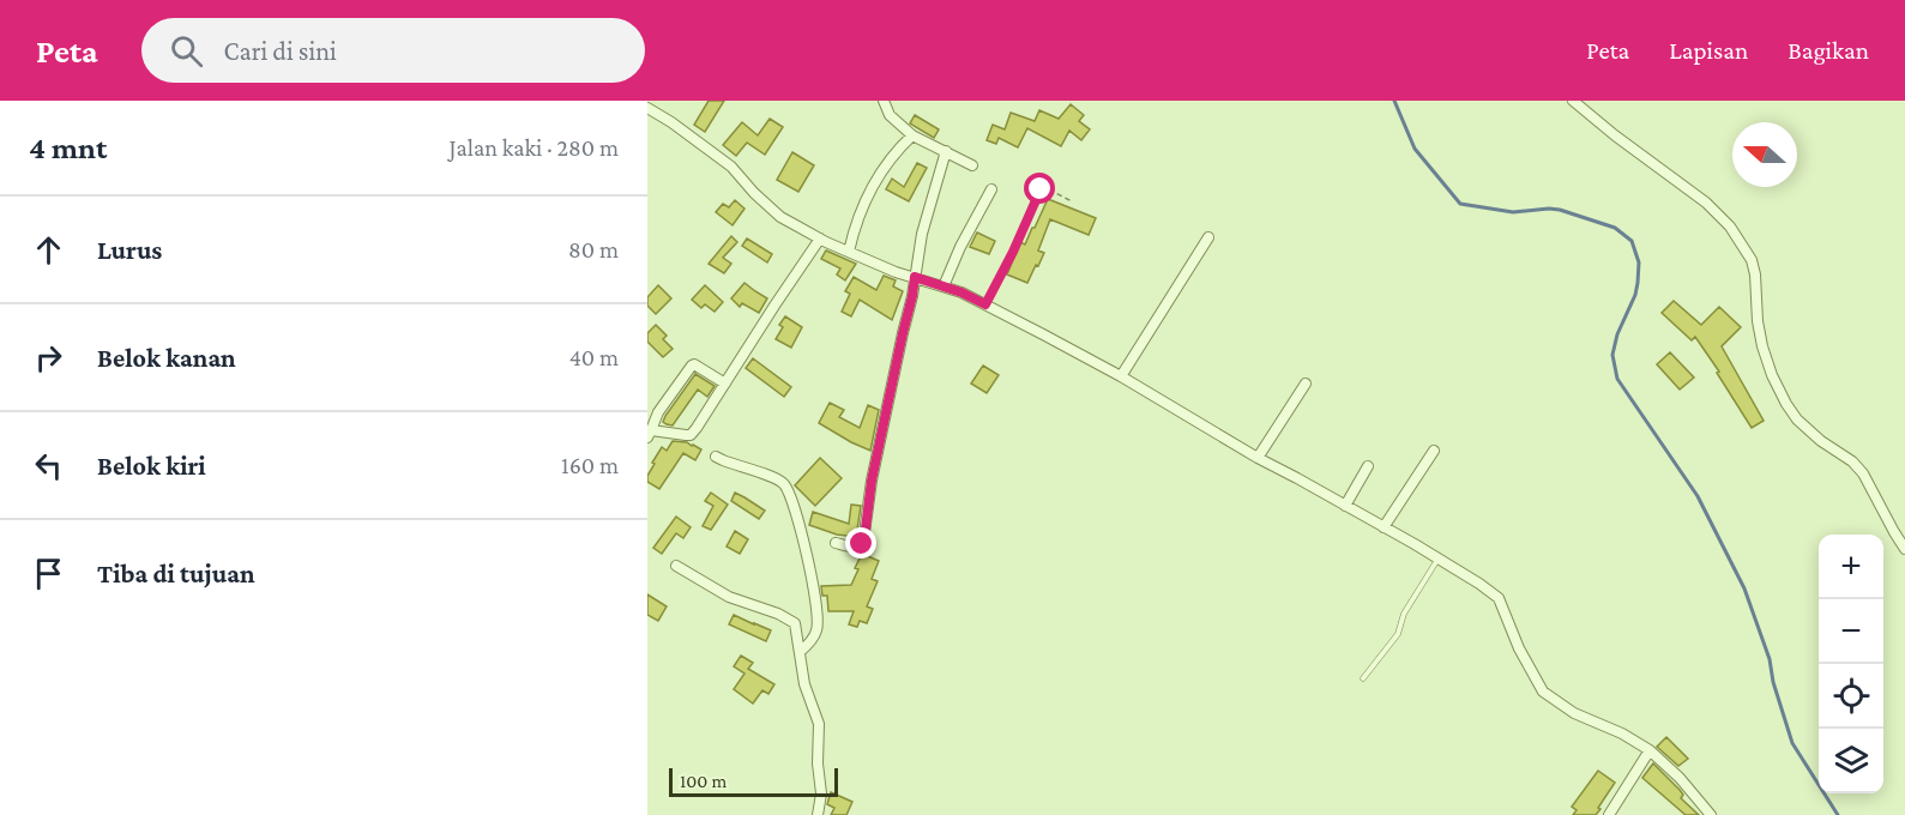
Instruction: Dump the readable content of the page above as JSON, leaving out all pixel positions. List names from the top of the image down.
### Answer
{
  "scale_bar": "100 m",
  "north": "left",
  "page": {
    "header": "Peta",
    "search": "Cari di sini",
    "nav": ["Peta", "Lapisan", "Bagikan"],
    "heading": ["4 mnt", "Jalan kaki · 280 m"],
    "list": [
      ["Lurus", "80 m"],
      ["Belok kanan", "40 m"],
      ["Belok kiri", "160 m"],
      "Tiba di tujuan"
    ],
    "map_buttons": ["+", "−"],
    "scale": "100 m"
  }
}
